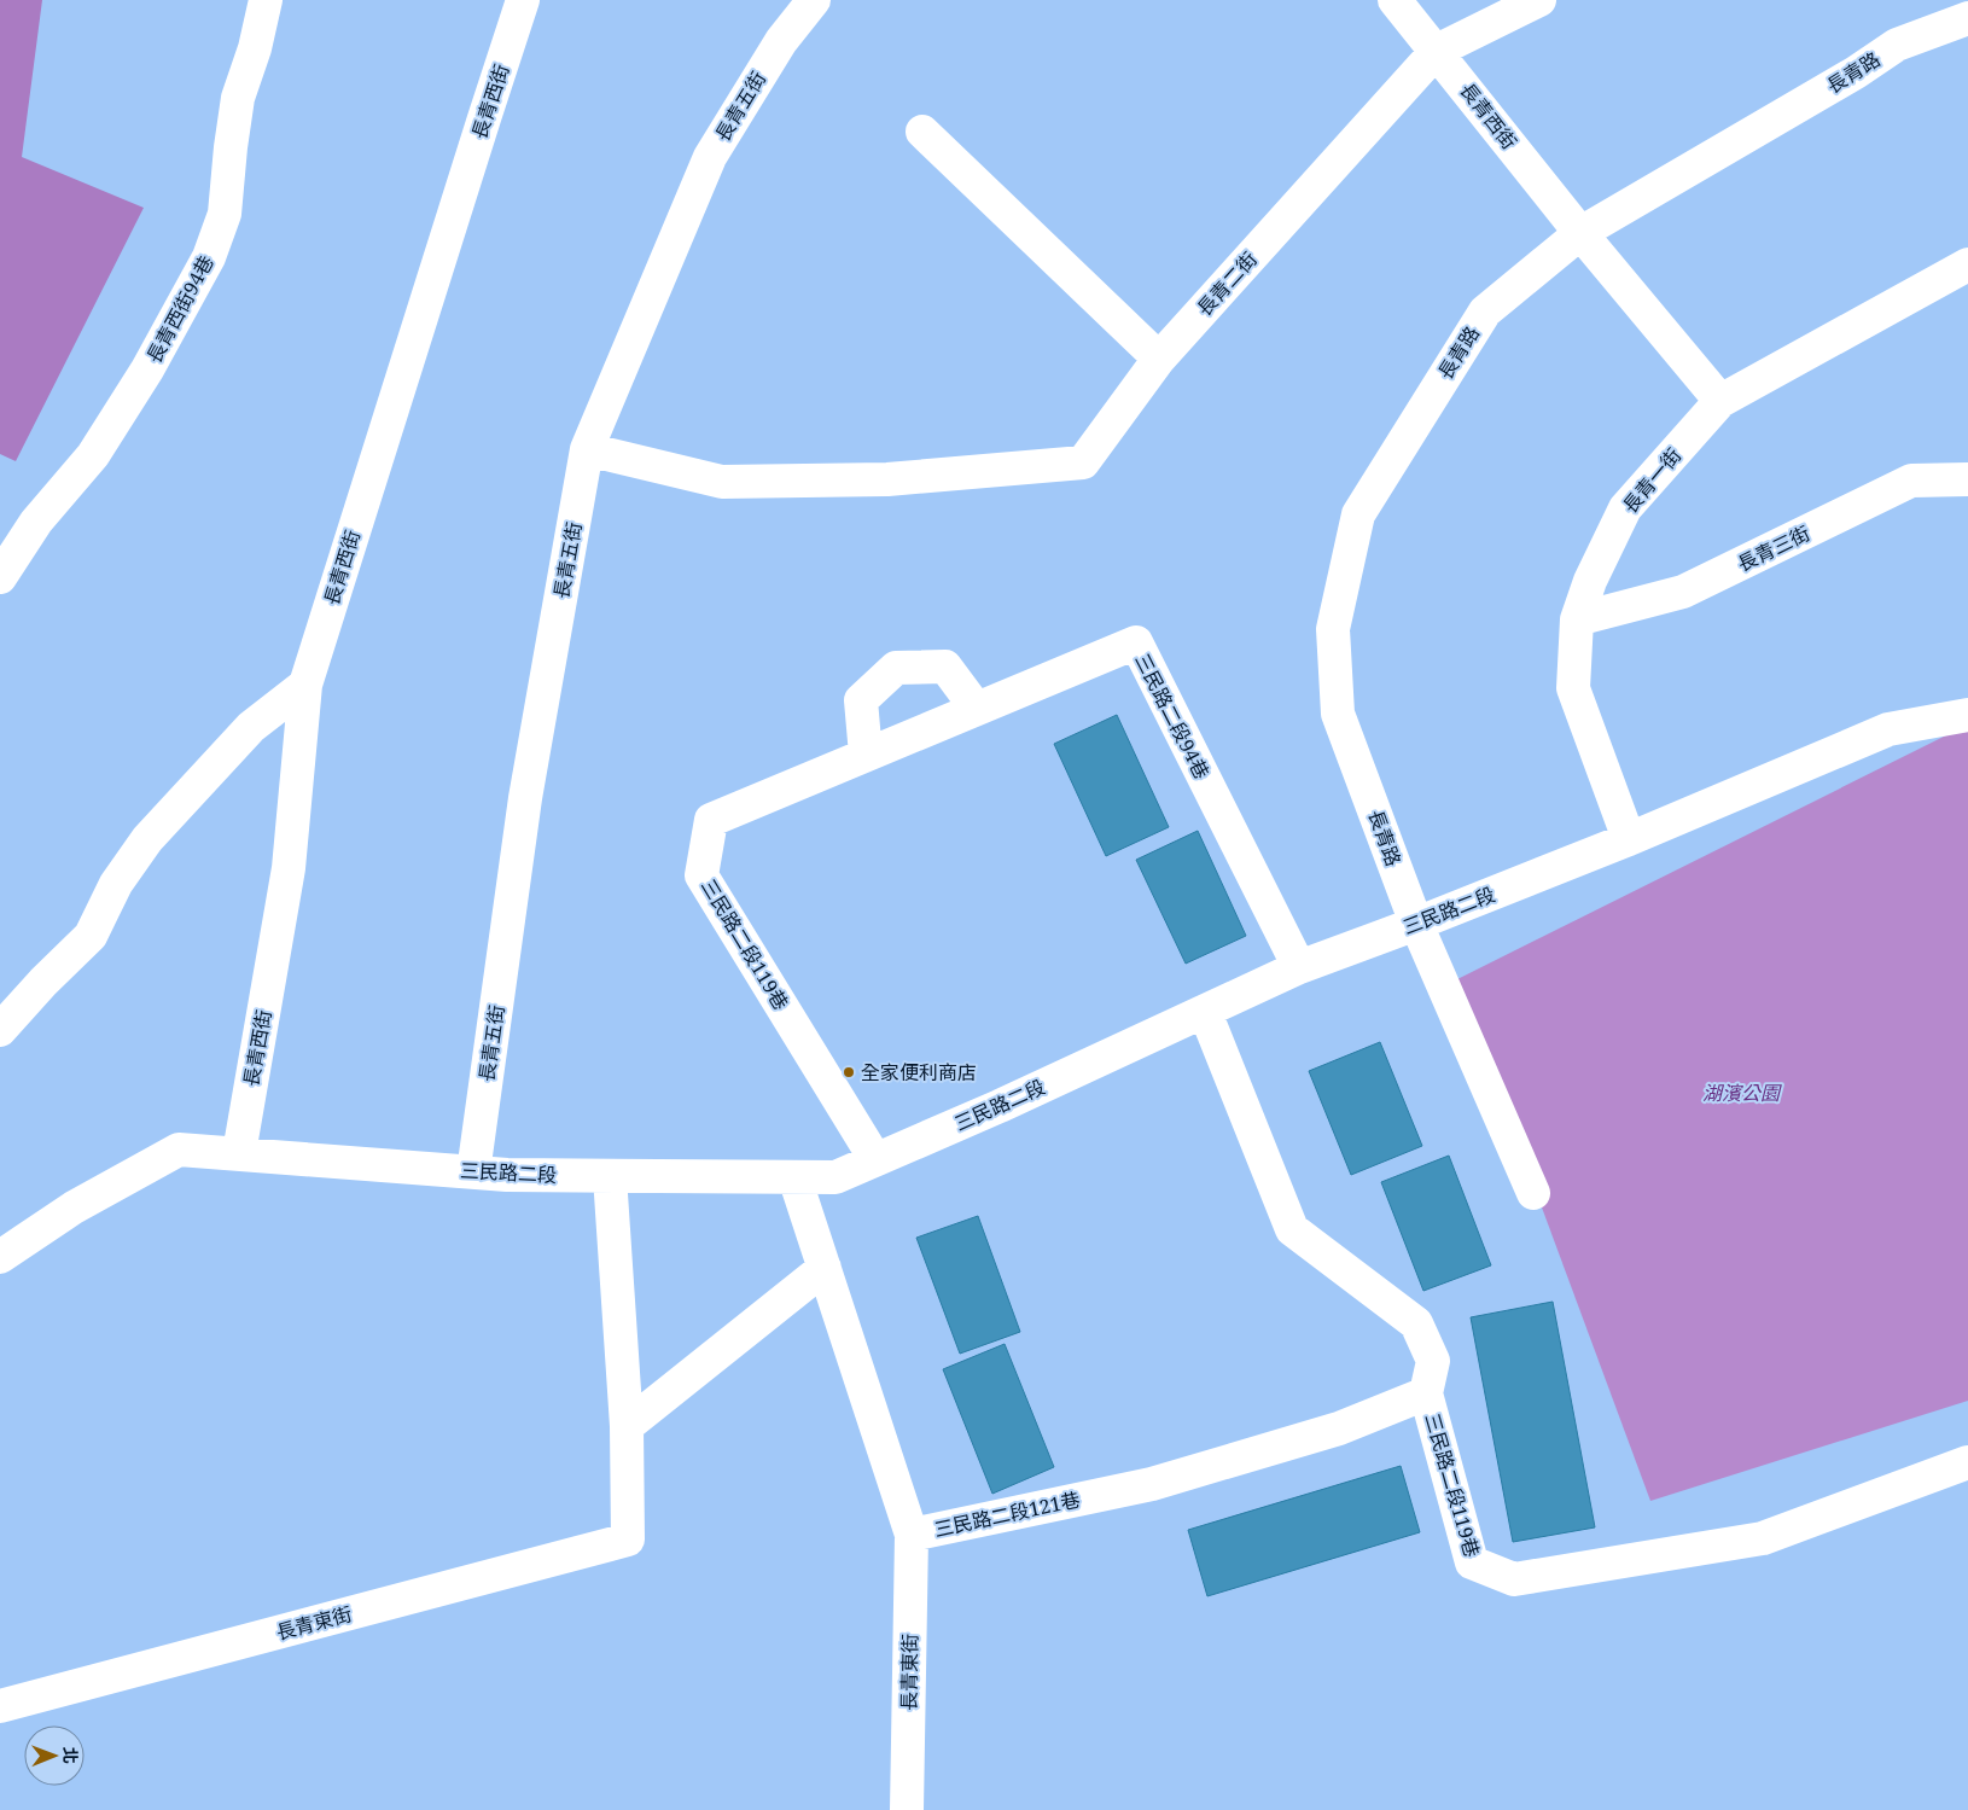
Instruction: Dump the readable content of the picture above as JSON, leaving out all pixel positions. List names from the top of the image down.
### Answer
{
  "streets": {
    "street": [
      "長青路",
      "長青西街",
      "長青五街",
      "長青二街",
      "長青西街94巷",
      "長青一街",
      "長青三街",
      "三民路二段94巷",
      "三民路二段",
      "三民路二段119巷",
      "三民路二段121巷",
      "長青東街"
    ]
  },
  "crossings": [
    ["長青路", "長青西街"],
    ["長青路", "三民路二段"],
    ["長青西街", "長青二街"],
    ["長青西街", "長青一街"],
    ["長青西街", "三民路二段"],
    ["長青五街", "長青二街"],
    ["長青五街", "三民路二段"],
    ["長青一街", "長青三街"],
    ["長青一街", "三民路二段"],
    ["三民路二段94巷", "三民路二段"],
    ["三民路二段94巷", "三民路二段119巷"],
    ["三民路二段", "三民路二段119巷"],
    ["三民路二段", "三民路二段121巷"],
    ["三民路二段119巷", "三民路二段121巷"],
    ["三民路二段121巷", "長青東街"]
  ],
  "parks": ["湖濱公園"],
  "places": ["全家便利商店"],
  "north": "right"
}
